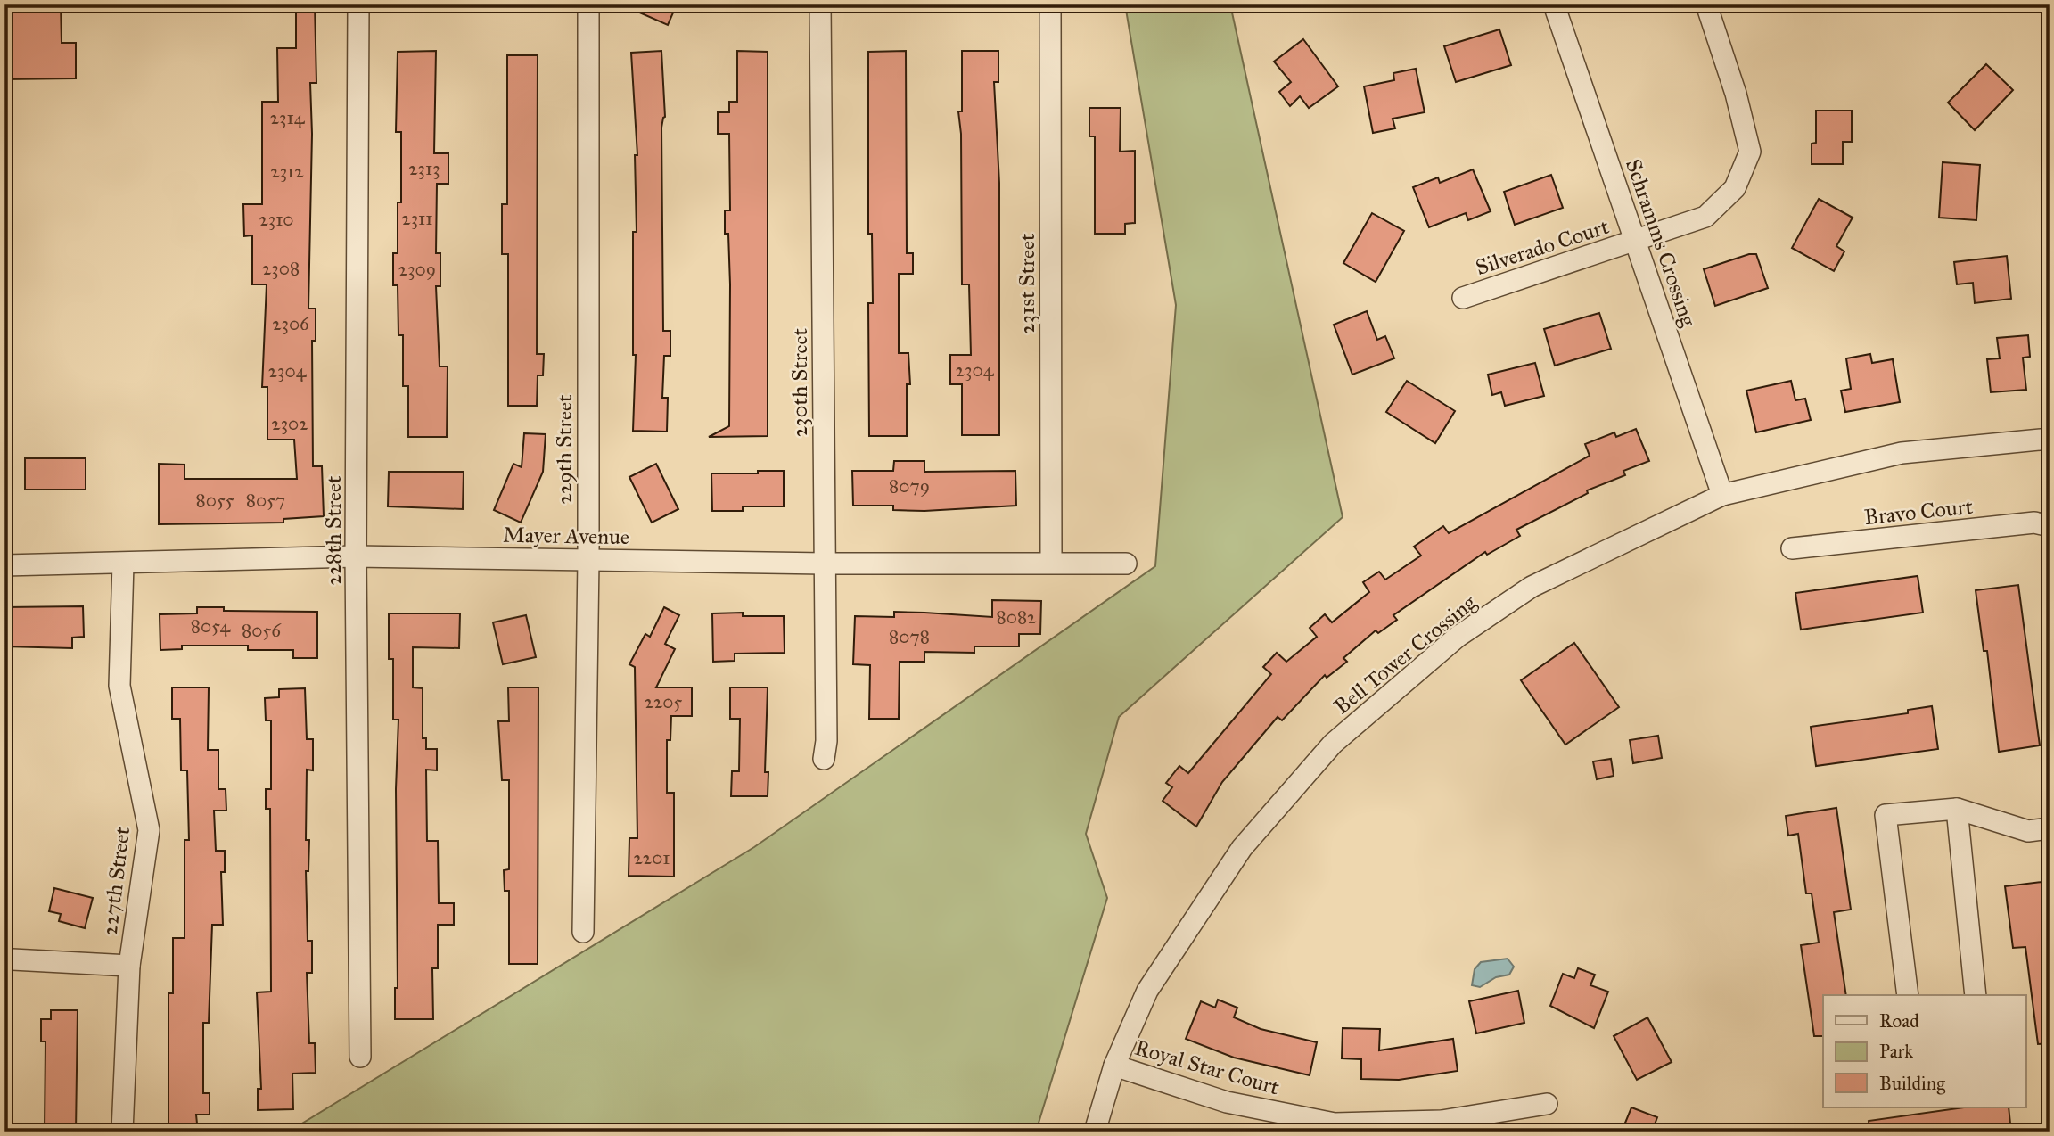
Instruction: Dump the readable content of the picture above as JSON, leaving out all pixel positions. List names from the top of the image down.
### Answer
{
  "streets": {
    "street": [
      "Schramms Crossing",
      "Silverado Court",
      "231st Street",
      "230th Street",
      "229th Street",
      "Bravo Court",
      "228th Street",
      "Mayer Avenue",
      "Bell Tower Crossing",
      "227th Street",
      "Royal Star Court"
    ]
  },
  "crossings": [
    ["Schramms Crossing", "Silverado Court"],
    ["Schramms Crossing", "Bell Tower Crossing"],
    ["231st Street", "Mayer Avenue"],
    ["230th Street", "Mayer Avenue"],
    ["229th Street", "Mayer Avenue"],
    ["228th Street", "Mayer Avenue"],
    ["Mayer Avenue", "227th Street"],
    ["Bell Tower Crossing", "Royal Star Court"]
  ],
  "house_numbers": [
    "2314",
    "2313",
    "2312",
    "2311",
    "2310",
    "2308",
    "2309",
    "2306",
    "2304",
    "2304",
    "2302",
    "8079",
    "8055",
    "8057",
    "8082",
    "8054",
    "8056",
    "8078",
    "2205",
    "2201"
  ],
  "legend": ["Road", "Park", "Building"]
}
